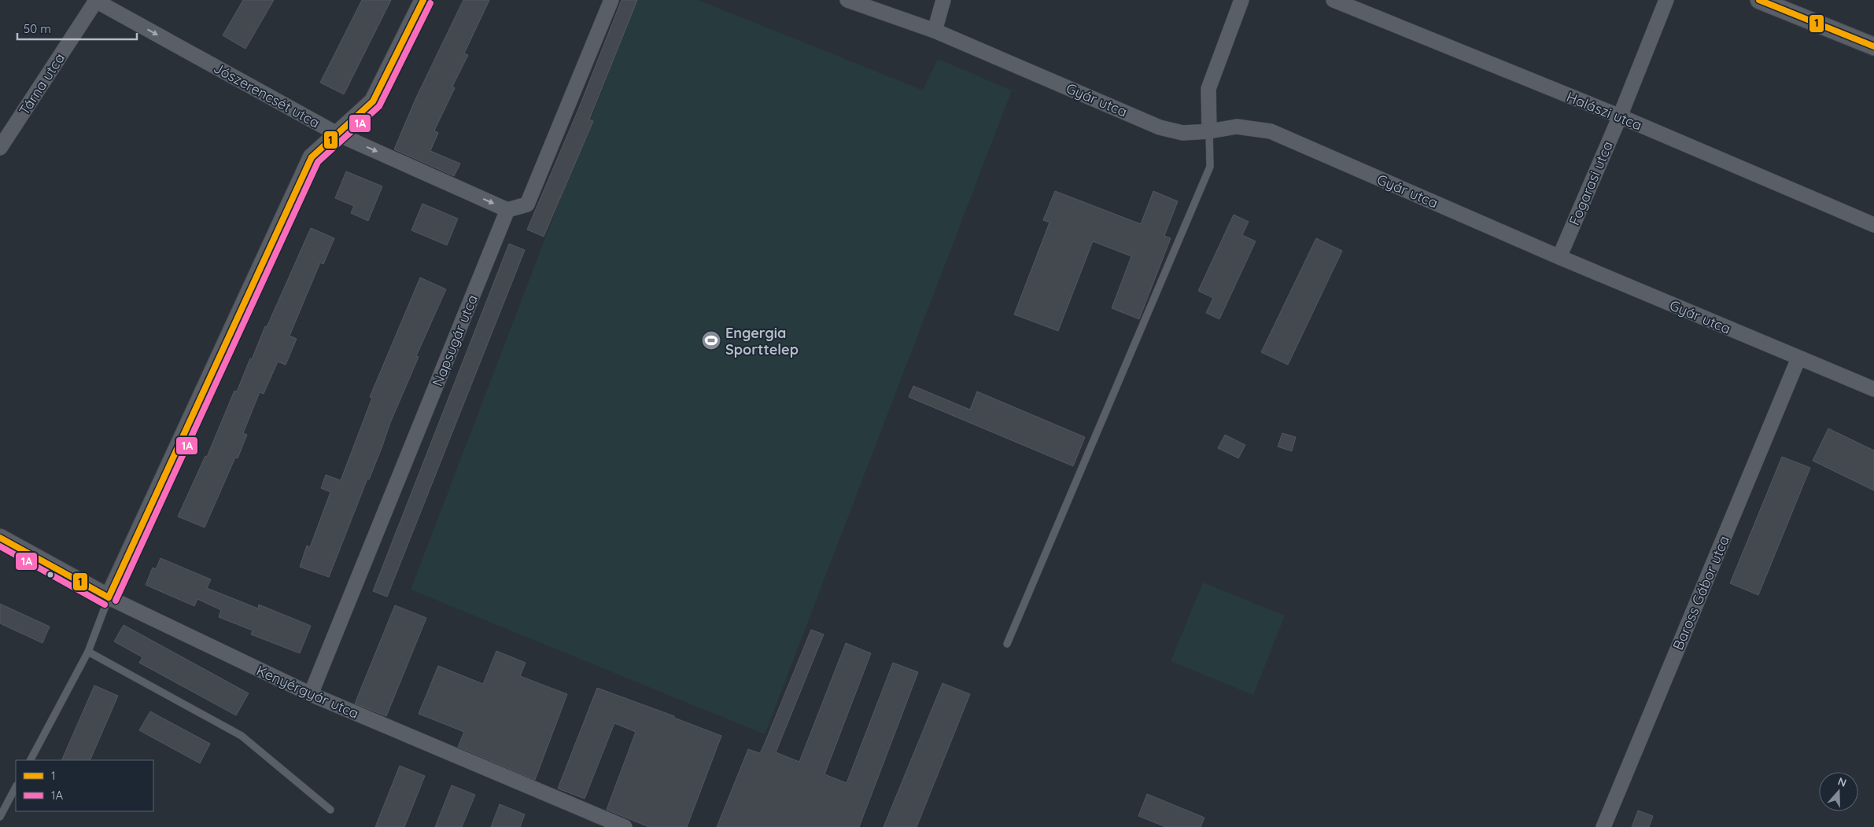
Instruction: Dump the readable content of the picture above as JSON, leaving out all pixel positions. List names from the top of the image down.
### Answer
{
  "streets": {
    "street": [
      "Tárna utca",
      "Jószerencsét utca",
      "Gyár utca",
      "Halászi utca",
      "Fogarasi utca",
      "Napsugár utca",
      "Baross Gábor utca",
      "Kenyérgyár utca"
    ]
  },
  "crossings": [
    ["Tárna utca", "Jószerencsét utca"],
    ["Jószerencsét utca", "Napsugár utca"],
    ["Gyár utca", "Fogarasi utca"],
    ["Gyár utca", "Baross Gábor utca"],
    ["Halászi utca", "Fogarasi utca"],
    ["Napsugár utca", "Kenyérgyár utca"]
  ],
  "one_way": ["Jószerencsét utca"],
  "places": {
    "sports": ["Engergia Sporttelep"]
  },
  "lines": ["transit line 1", "transit line 1A"],
  "legend": ["1", "1A"],
  "scale_bar": "50 m",
  "north": "top"
}
